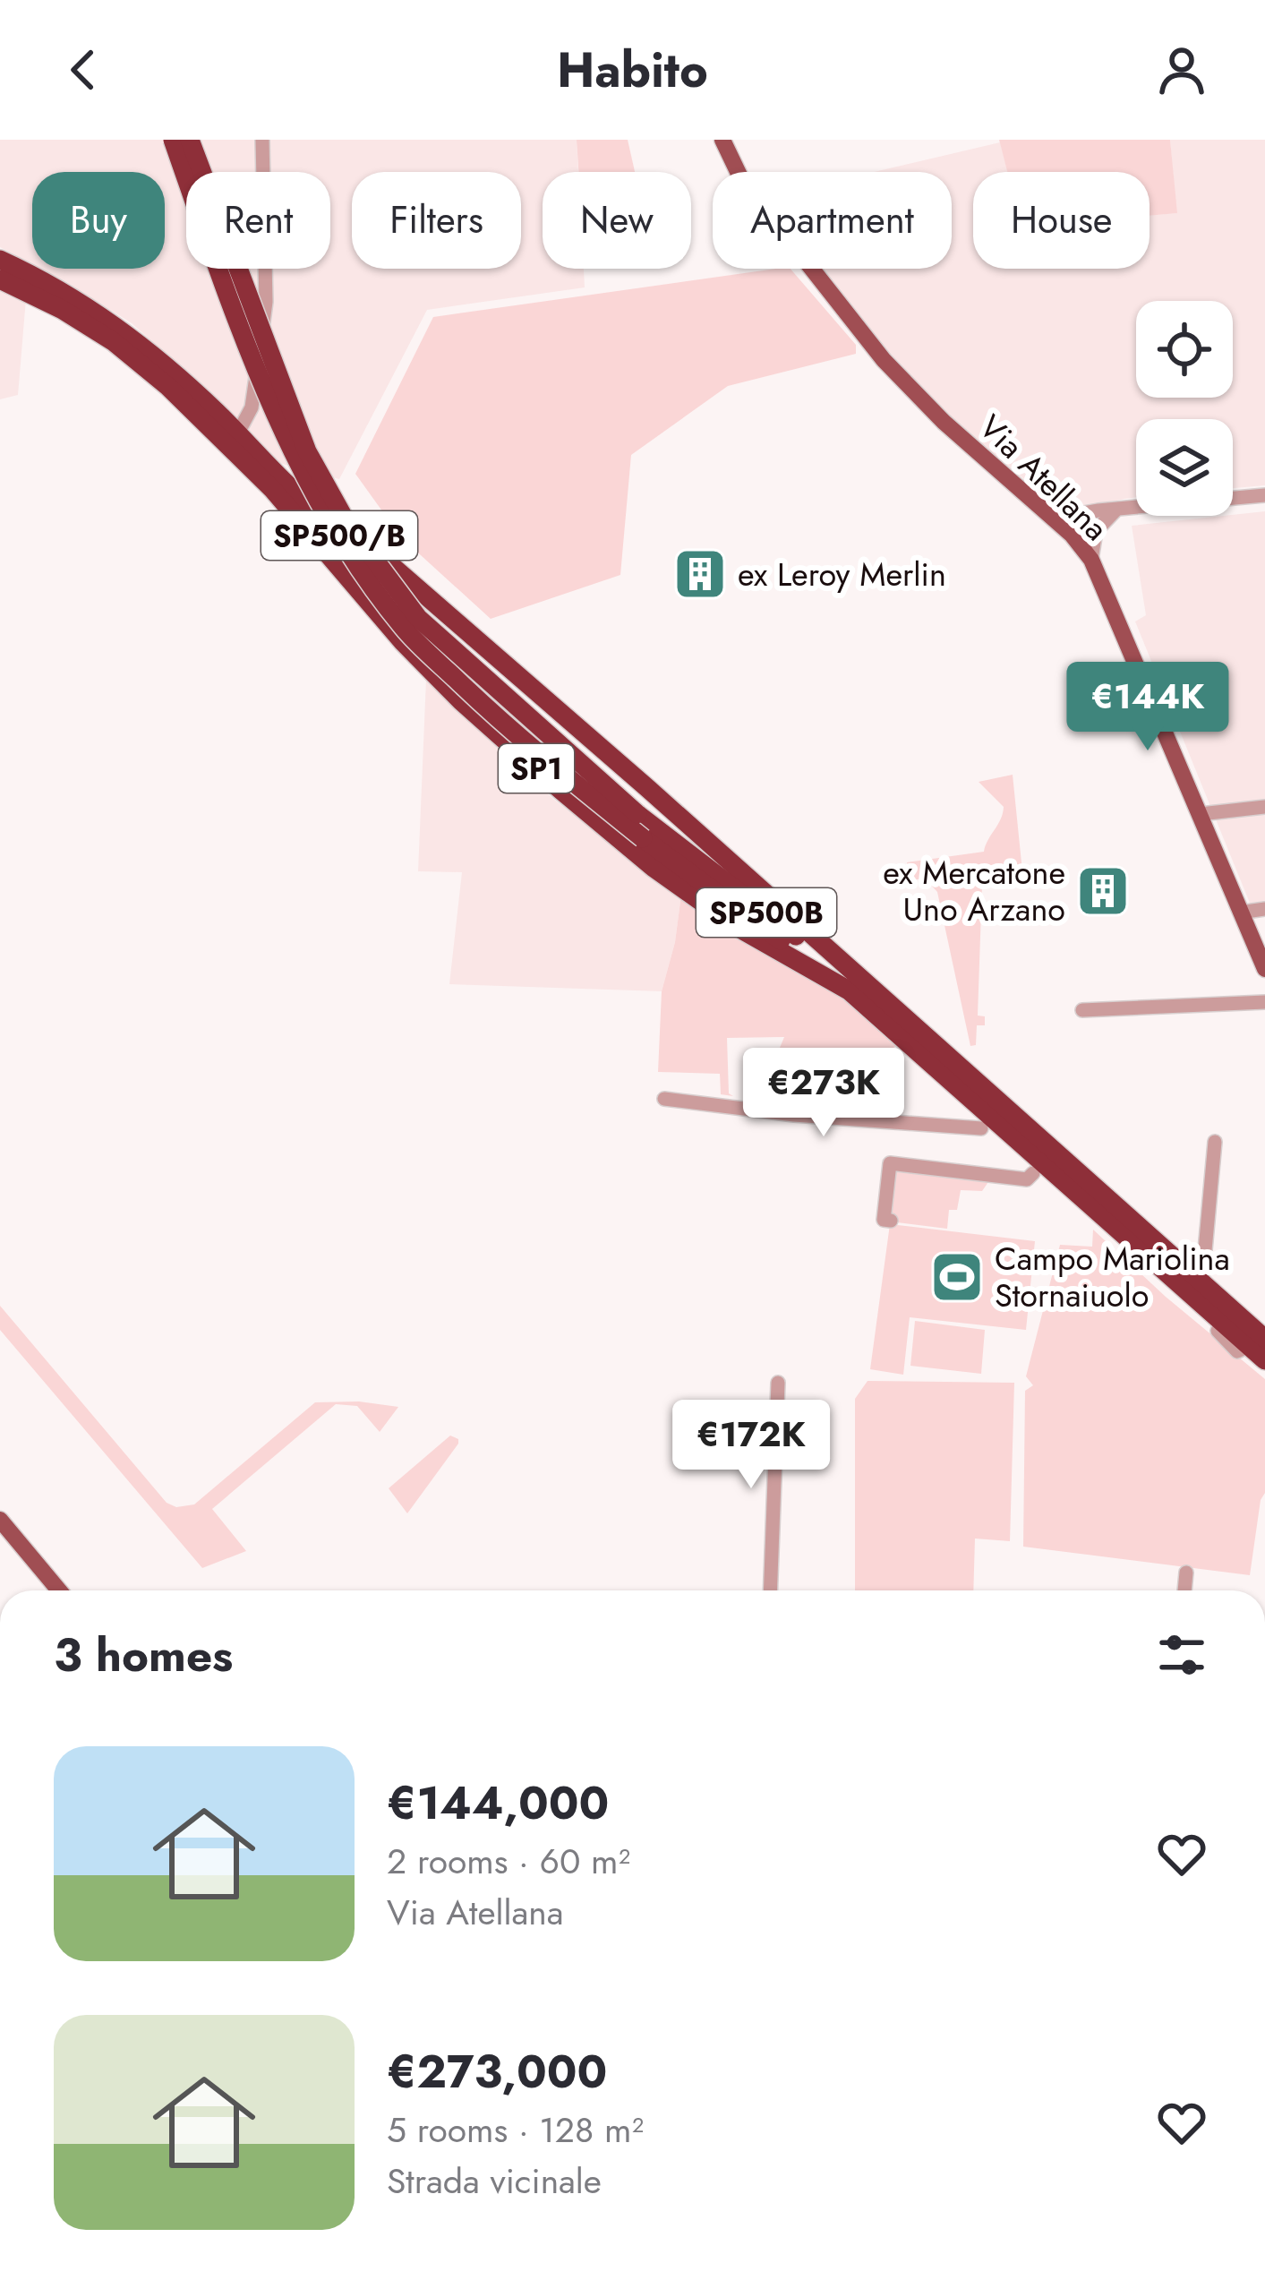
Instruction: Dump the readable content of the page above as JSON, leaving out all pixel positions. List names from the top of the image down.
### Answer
{
  "streets": {
    "highway": ["SP500/B", "SP1", "SP500B"],
    "main road": ["Via Atellana"]
  },
  "crossings": [
    ["SP500/B", "SP500B"],
    ["SP1", "SP500B"]
  ],
  "places": {
    "building": ["ex Leroy Merlin", "ex Mercatone Uno Arzano"],
    "sports": ["Campo Mariolina Stornaiuolo"]
  },
  "page": {
    "header": "Habito",
    "chip": [
      "Buy",
      "Rent",
      "Filters",
      "New",
      "Apartment",
      "House"
    ],
    "price": ["€144K", "€273K", "€172K"],
    "heading": "3 homes",
    "list": [
      {
        "name": "€144,000",
        "note": "2 rooms · 60 m² · Via Atellana"
      },
      {
        "name": "€273,000",
        "note": "5 rooms · 128 m² · Strada vicinale"
      }
    ]
  }
}
